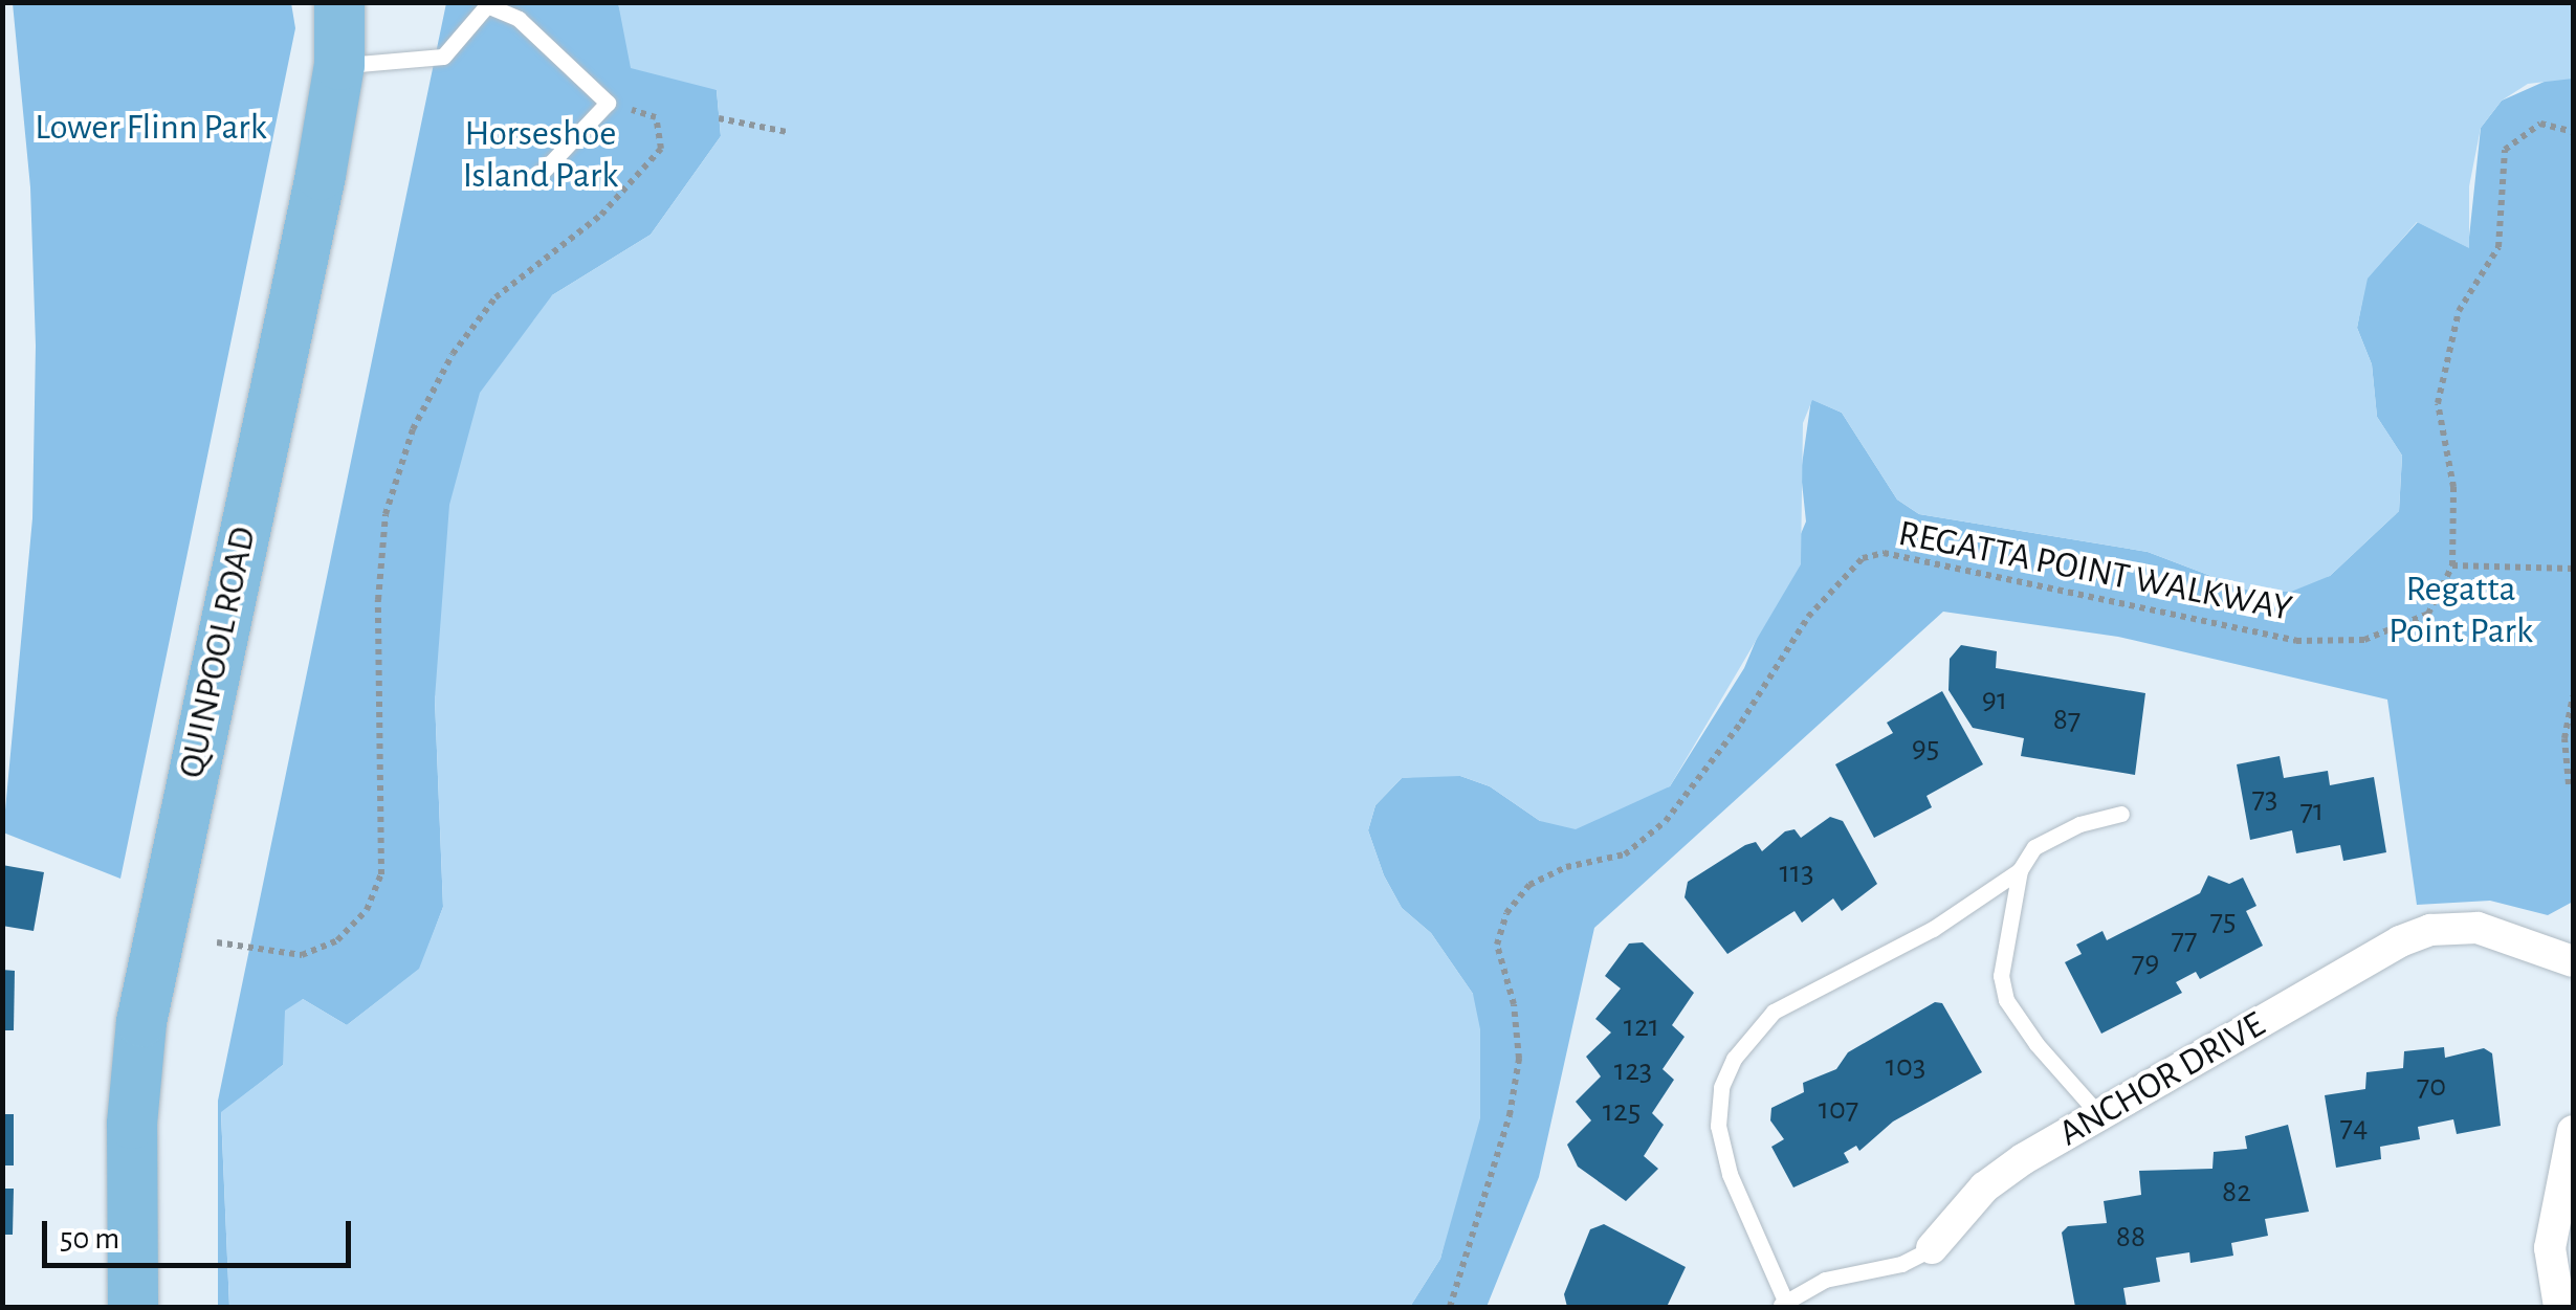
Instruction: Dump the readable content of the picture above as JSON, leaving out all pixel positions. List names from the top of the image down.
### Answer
{
  "streets": {
    "main road": ["QUINPOOL ROAD"],
    "street": ["ANCHOR DRIVE"],
    "path": ["REGATTA POINT WALKWAY"]
  },
  "parks": ["Lower Flinn Park", "Horseshoe Island Park", "Regatta Point Park"],
  "house_numbers": [
    "91",
    "87",
    "95",
    "73",
    "71",
    "113",
    "75",
    "77",
    "79",
    "121",
    "103",
    "123",
    "70",
    "107",
    "125",
    "74",
    "82",
    "88"
  ],
  "scale_bar": "50 m"
}
